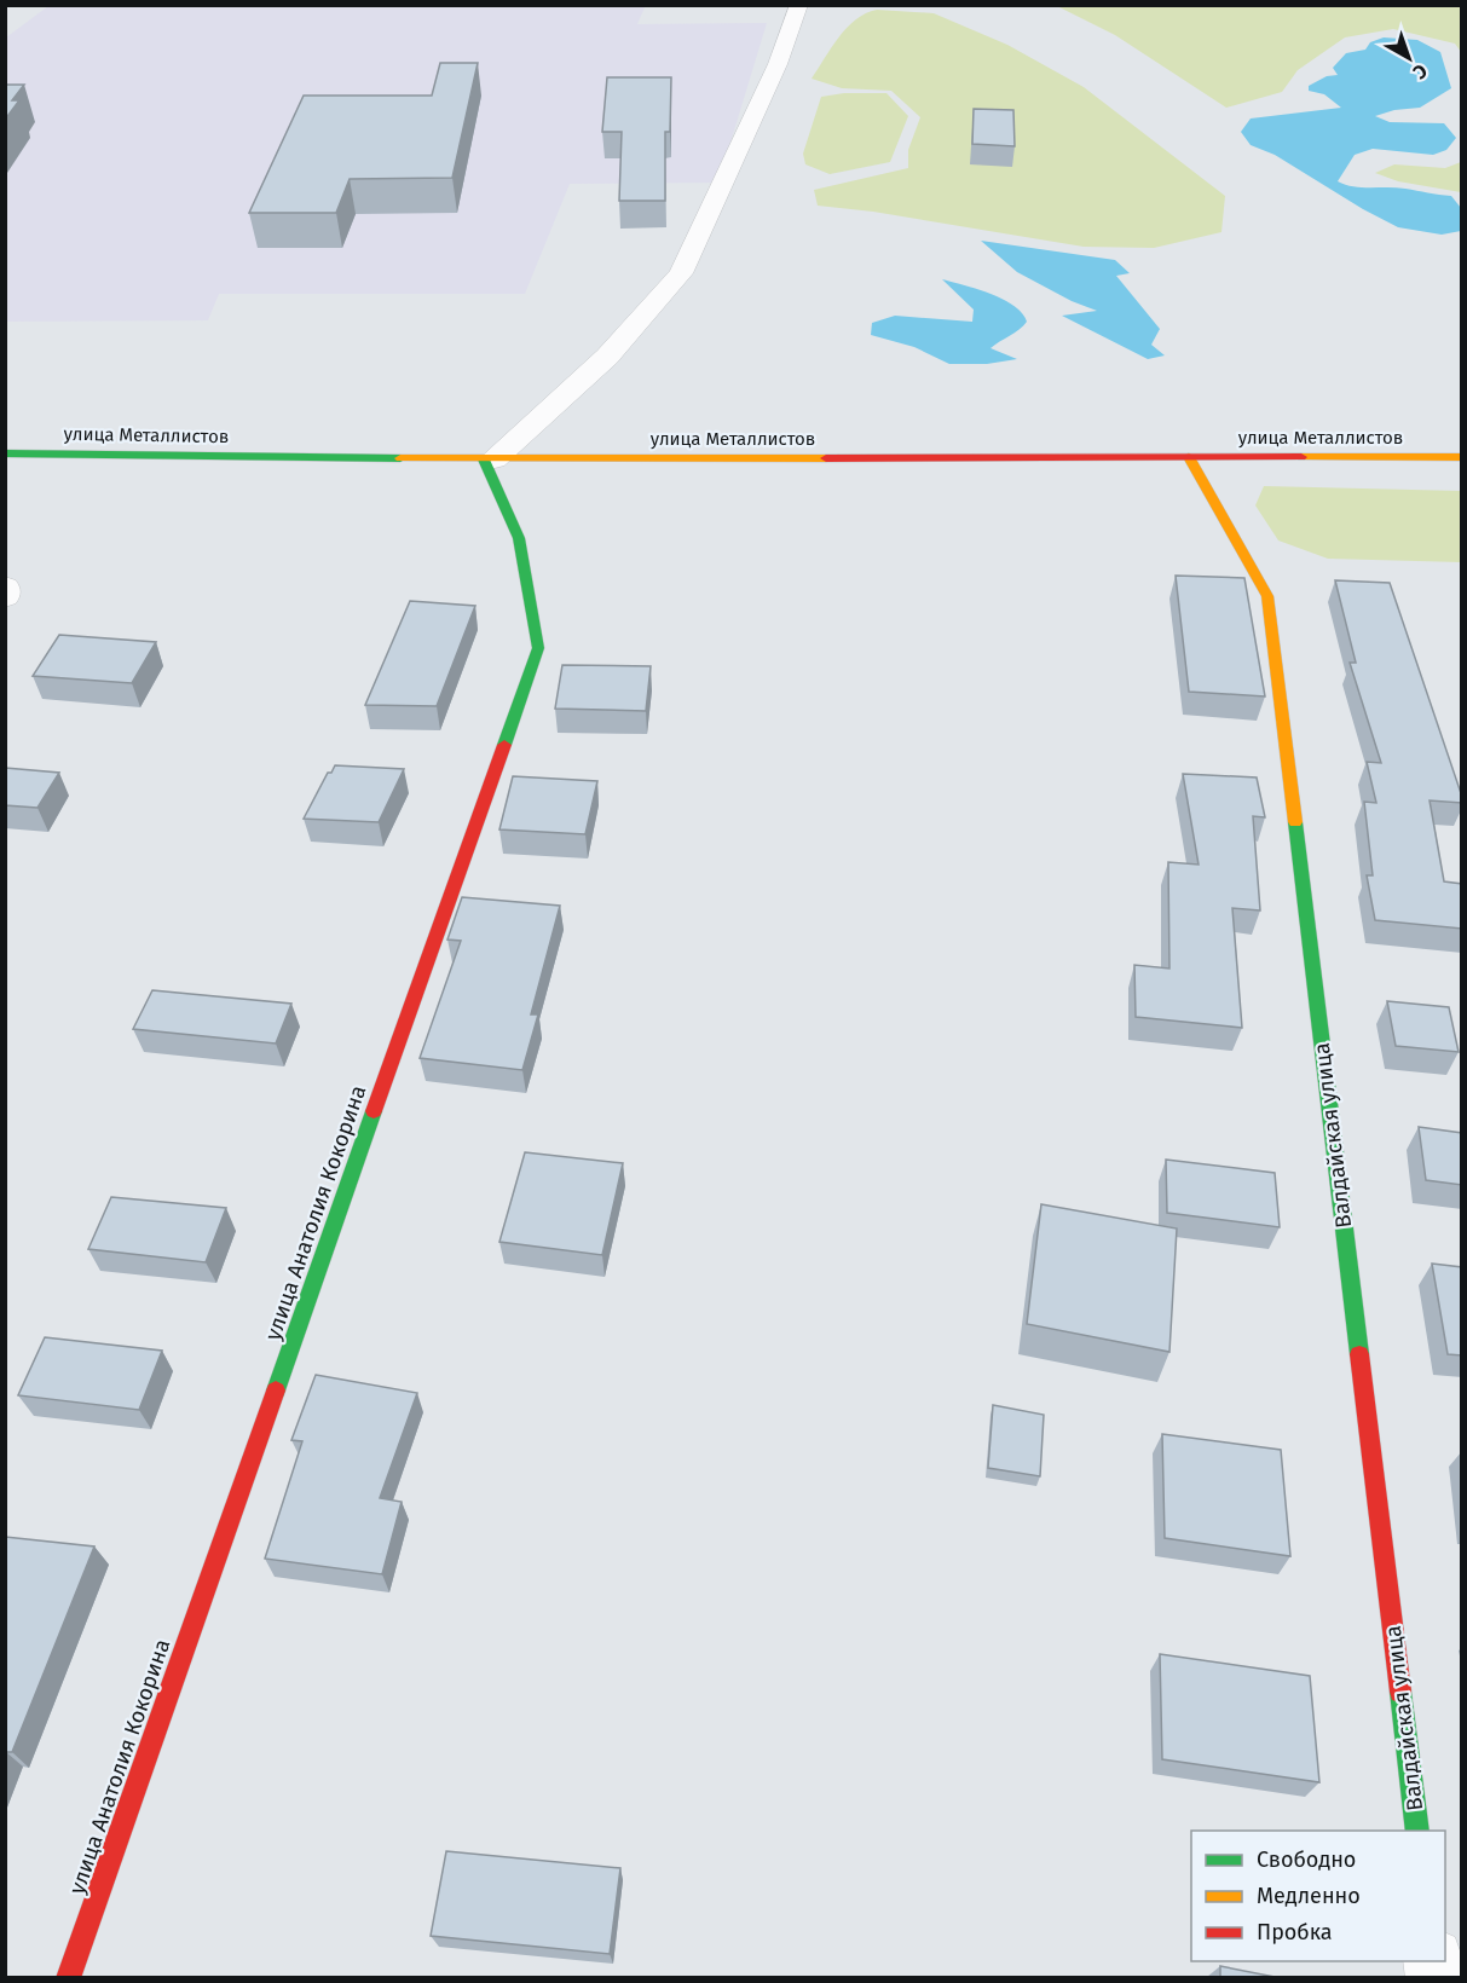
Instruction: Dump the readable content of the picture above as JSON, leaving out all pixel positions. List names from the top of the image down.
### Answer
{
  "streets": {
    "street": ["улица Металлистов", "Валдайская улица", "улица Анатолия Кокорина"]
  },
  "crossings": [
    ["улица Металлистов", "Валдайская улица"],
    ["улица Металлистов", "улица Анатолия Кокорина"]
  ],
  "legend": ["Свободно", "Медленно", "Пробка"],
  "north": "bottom right"
}
